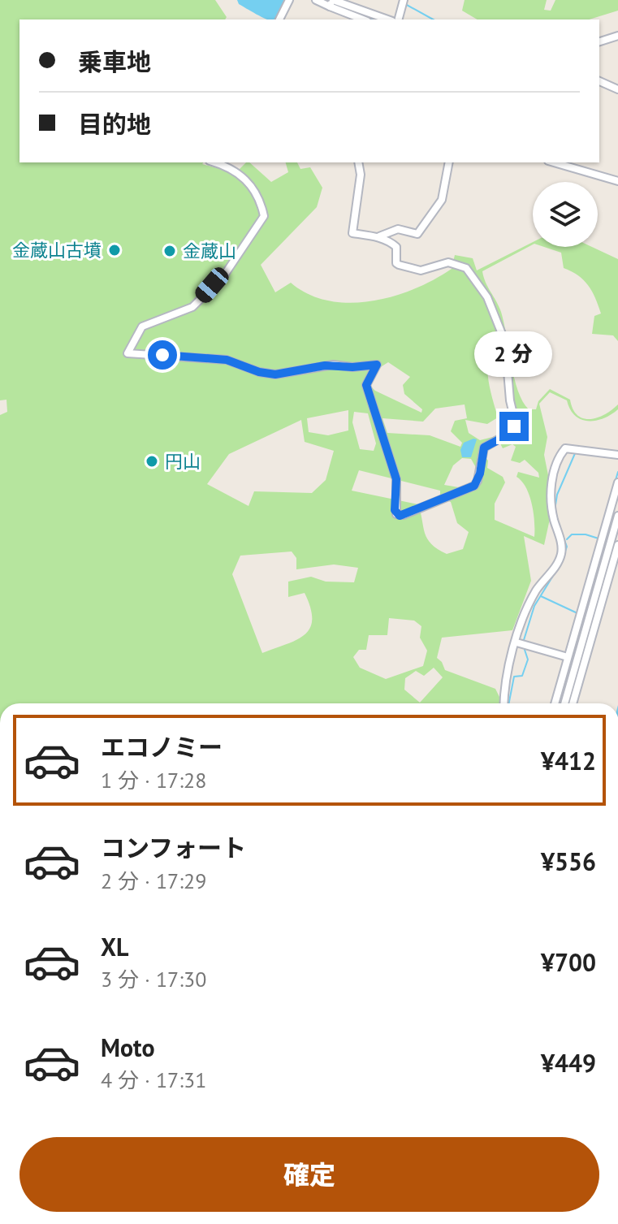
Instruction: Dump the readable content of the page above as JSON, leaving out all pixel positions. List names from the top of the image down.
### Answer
{
  "places": ["金蔵山古墳", "金蔵山", "円山"],
  "page": {
    "banner": ["乗車地", "目的地"],
    "bubble": "2 分",
    "list": [
      {
        "name": "エコノミー",
        "note": "1 分 · 17:28",
        "value": "¥412"
      },
      {
        "name": "コンフォート",
        "note": "2 分 · 17:29",
        "value": "¥556"
      },
      {
        "name": "XL",
        "note": "3 分 · 17:30",
        "value": "¥700"
      },
      {
        "name": "Moto",
        "note": "4 分 · 17:31",
        "value": "¥449"
      }
    ],
    "buttons": "確定"
  }
}
